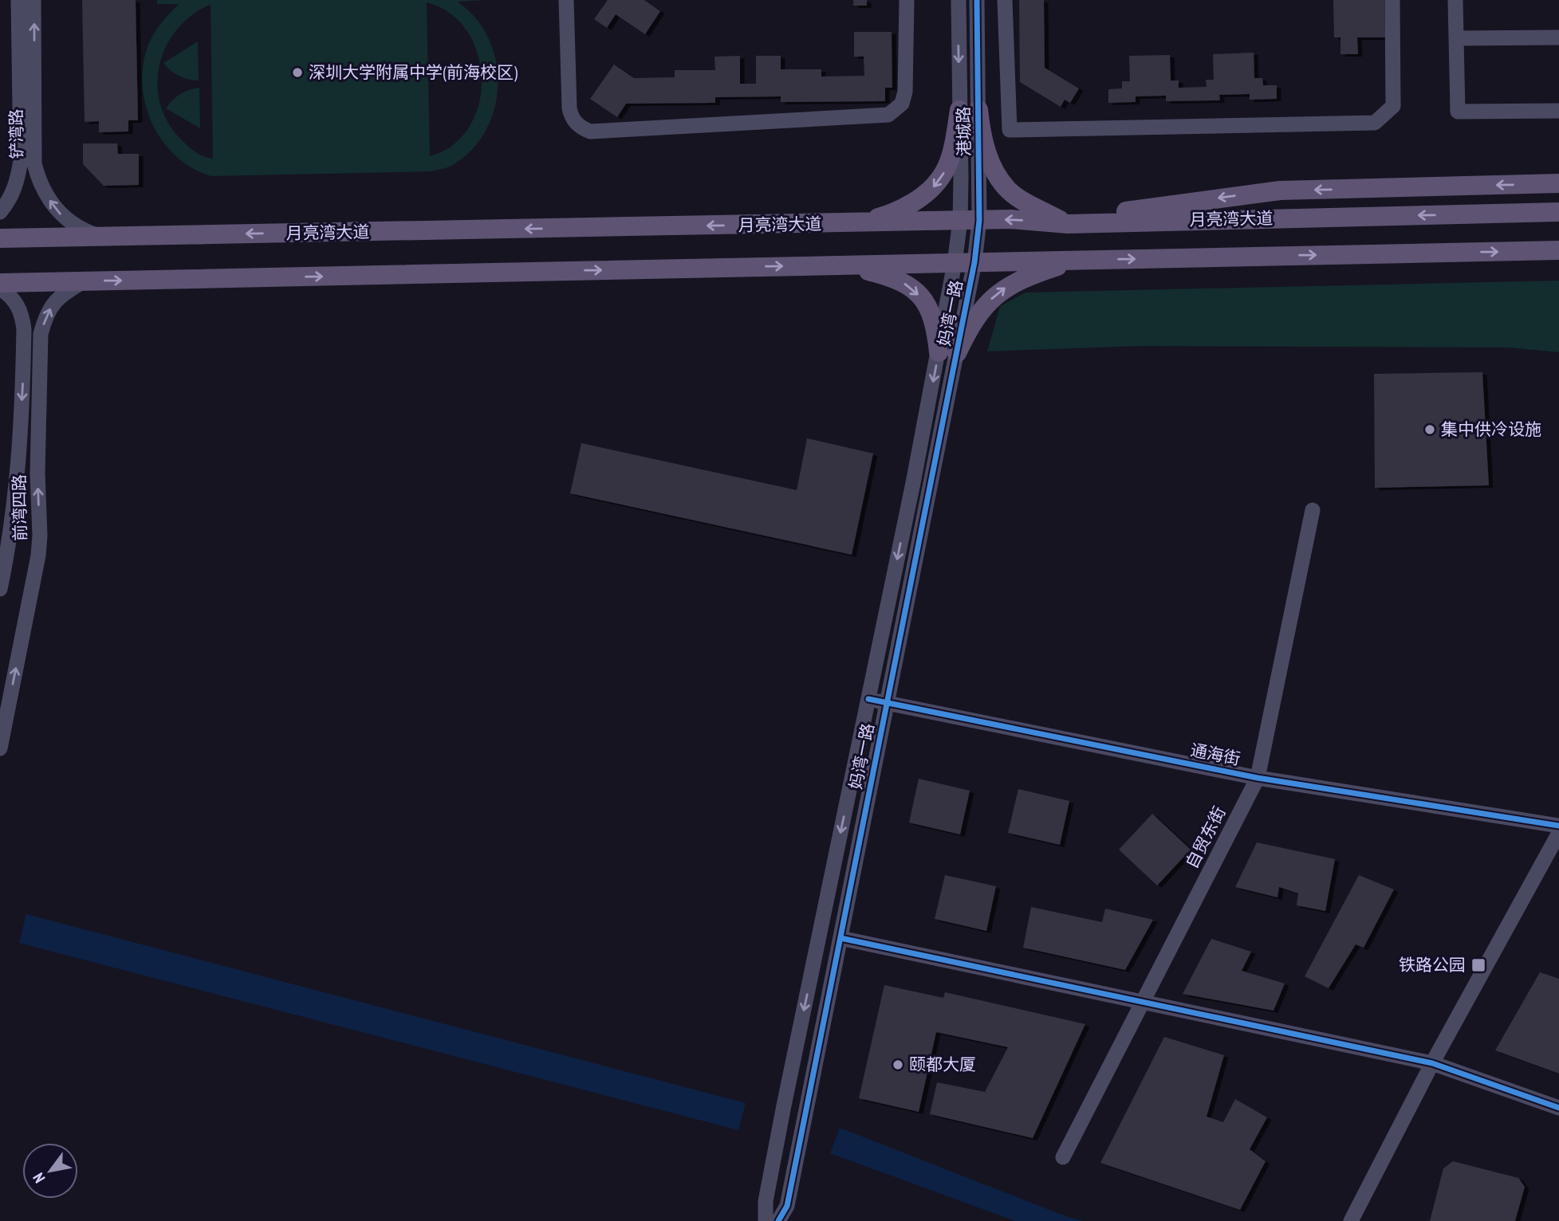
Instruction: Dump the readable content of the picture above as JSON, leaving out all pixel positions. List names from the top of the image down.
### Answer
{
  "streets": {
    "main road": ["月亮湾大道"],
    "street": [
      "港城路",
      "铲湾路",
      "妈湾一路",
      "前湾四路",
      "通海街",
      "自贸东街"
    ]
  },
  "crossings": [
    ["港城路", "月亮湾大道"],
    ["港城路", "妈湾一路"],
    ["铲湾路", "月亮湾大道"],
    ["妈湾一路", "通海街"],
    ["通海街", "自贸东街"]
  ],
  "places": {
    "other": ["深圳大学附属中学(前海校区)", "集中供冷设施", "颐都大厦"],
    "transit": ["铁路公园"]
  },
  "north": "bottom left"
}
